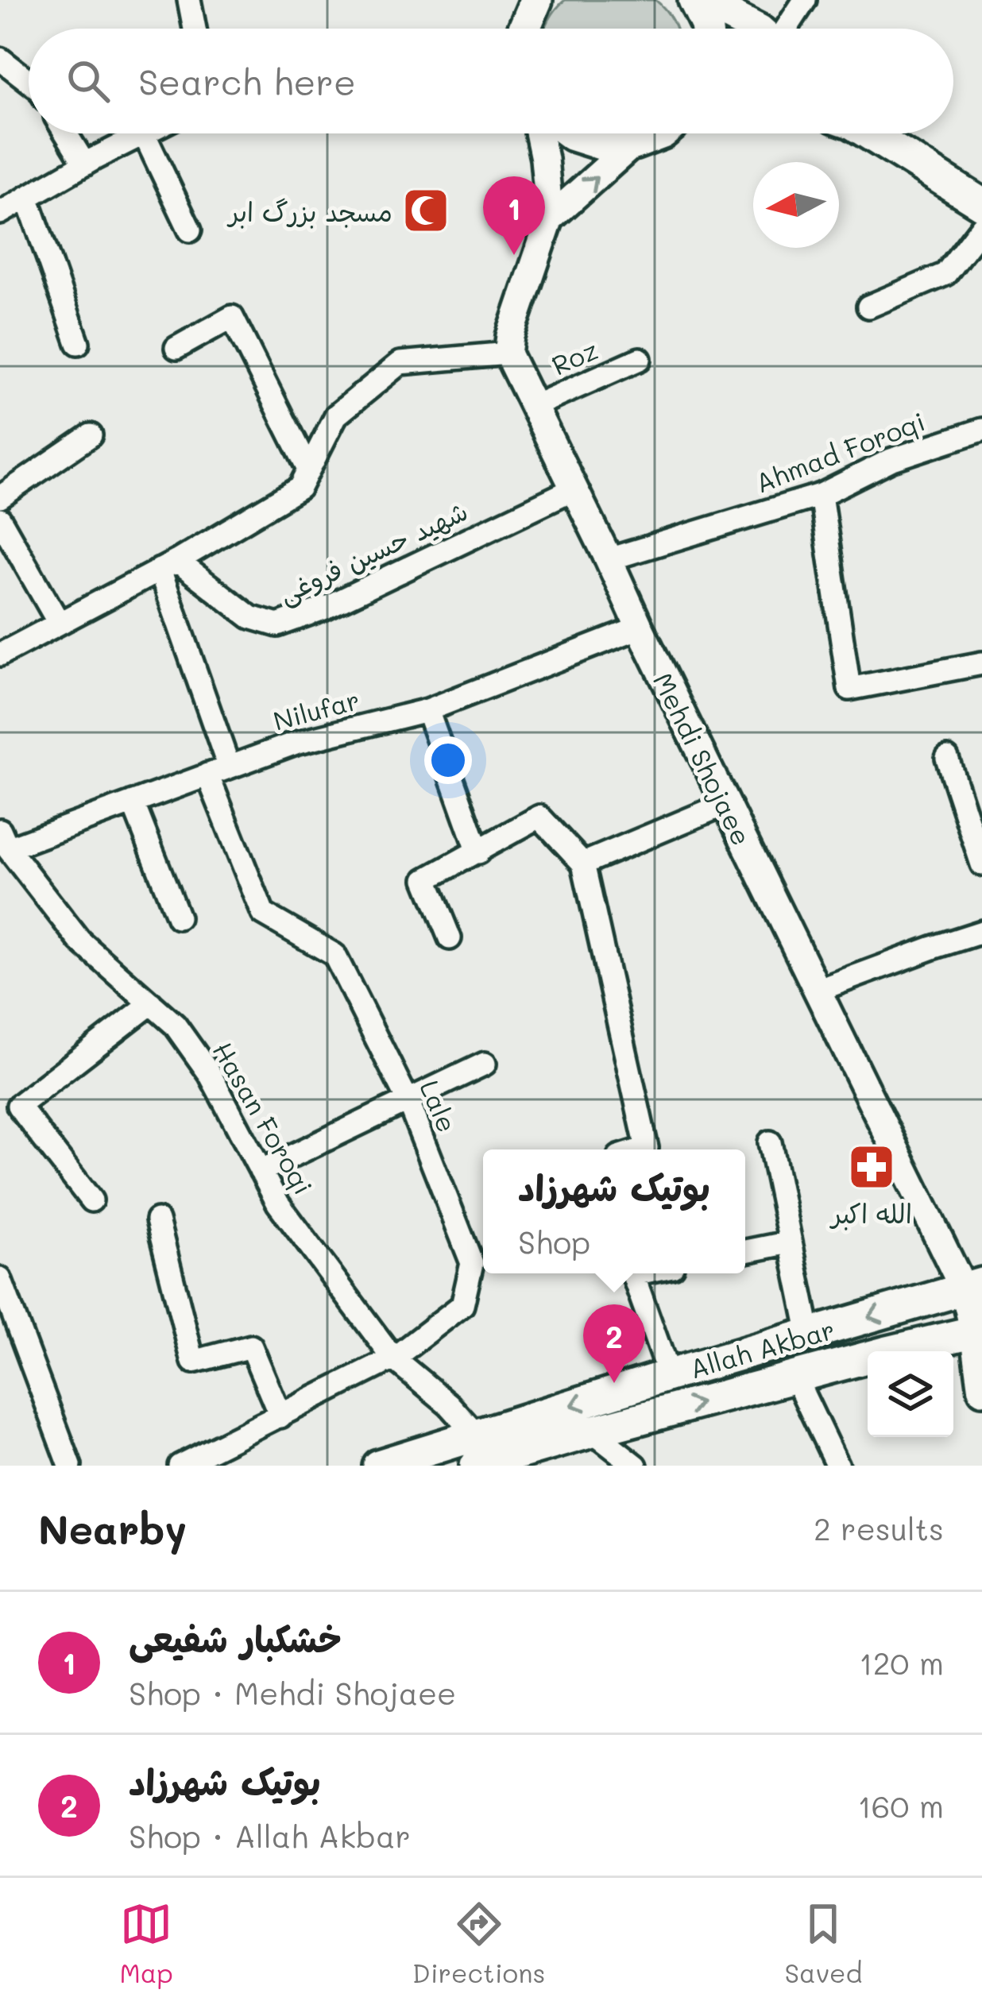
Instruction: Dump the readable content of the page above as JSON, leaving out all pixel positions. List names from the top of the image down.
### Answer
{
  "streets": {
    "main road": ["Allah Akbar"],
    "street": [
      "Roz",
      "Ahmad Foroqi",
      "شهید حسین فروغی",
      "Nilufar",
      "Mehdi Shojaee",
      "Lale",
      "Hasan Foroqi"
    ]
  },
  "crossings": [
    ["Roz", "Mehdi Shojaee"],
    ["Ahmad Foroqi", "Mehdi Shojaee"],
    ["شهید حسین فروغی", "Mehdi Shojaee"],
    ["شهید حسین فروغی", "Lale"],
    ["Nilufar", "Mehdi Shojaee"],
    ["Nilufar", "Lale"],
    ["Nilufar", "Hasan Foroqi"],
    ["Mehdi Shojaee", "Allah Akbar"],
    ["Lale", "Hasan Foroqi"],
    ["Hasan Foroqi", "Allah Akbar"]
  ],
  "places": {
    "mosque": ["مسجد بزرگ ابر"],
    "pharmacy": ["الله اکبر"]
  },
  "north": "left",
  "page": {
    "search": "Search here",
    "pins": ["1", "2"],
    "popup": ["بوتیک شهرزاد", "Shop"],
    "heading": ["Nearby", "2 results"],
    "list": [
      {
        "mark": "1",
        "name": "خشکبار شفیعی",
        "note": "Shop · Mehdi Shojaee",
        "value": "120 m"
      },
      {
        "mark": "2",
        "name": "بوتیک شهرزاد",
        "note": "Shop · Allah Akbar",
        "value": "160 m"
      }
    ],
    "nav": ["Map", "Directions", "Saved"]
  }
}
